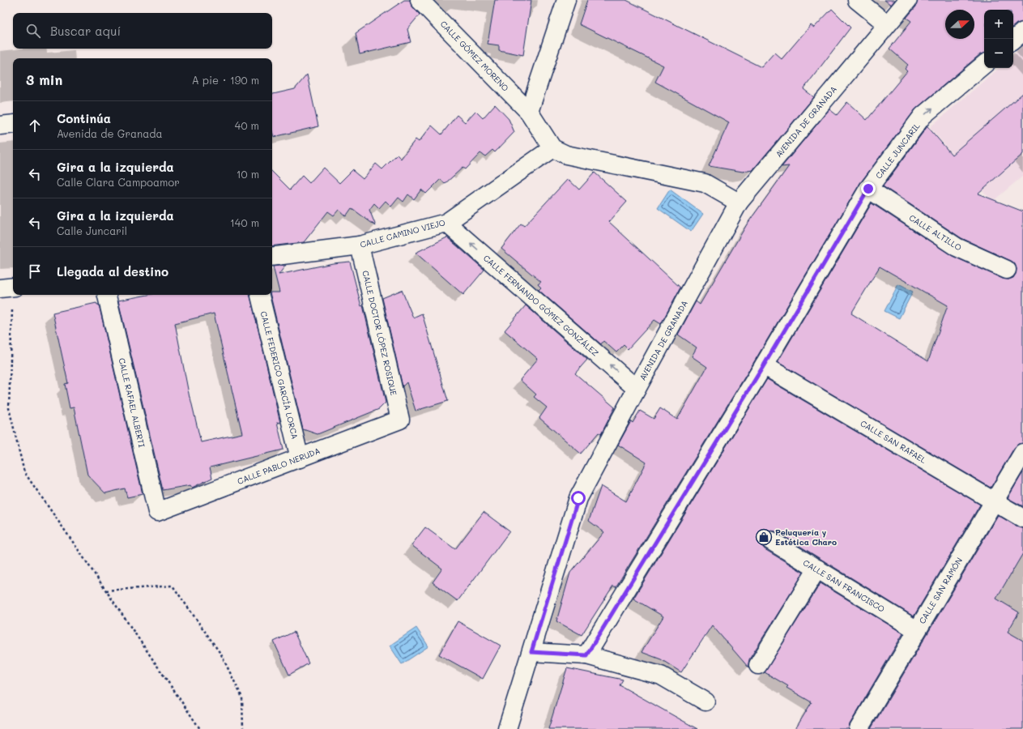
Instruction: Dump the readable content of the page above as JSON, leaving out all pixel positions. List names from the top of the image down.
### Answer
{
  "streets": {
    "street": [
      "CALLE GÓMEZ MORENO",
      "AVENIDA DE GRANADA",
      "CALLE JUNCARIL",
      "CALLE ALTILLO",
      "CALLE CAMINO VIEJO",
      "CALLE FERNANDO GÓMEZ GONZÁLEZ",
      "CALLE DOCTOR LÓPEZ ROSIQUE",
      "CALLE FEDERICO GARCÍA LORCA",
      "CALLE RAFAEL ALBERTI",
      "CALLE SAN RAFAEL",
      "CALLE PABLO NERUDA",
      "CALLE SAN FRANCISCO",
      "CALLE SAN RAMÓN"
    ]
  },
  "crossings": [
    ["CALLE GÓMEZ MORENO", "CALLE CAMINO VIEJO"],
    ["AVENIDA DE GRANADA", "CALLE FERNANDO GÓMEZ GONZÁLEZ"],
    ["CALLE JUNCARIL", "CALLE ALTILLO"],
    ["CALLE JUNCARIL", "CALLE SAN RAFAEL"],
    ["CALLE CAMINO VIEJO", "CALLE FERNANDO GÓMEZ GONZÁLEZ"],
    ["CALLE CAMINO VIEJO", "CALLE DOCTOR LÓPEZ ROSIQUE"],
    ["CALLE DOCTOR LÓPEZ ROSIQUE", "CALLE PABLO NERUDA"],
    ["CALLE FEDERICO GARCÍA LORCA", "CALLE PABLO NERUDA"],
    ["CALLE RAFAEL ALBERTI", "CALLE PABLO NERUDA"],
    ["CALLE SAN RAFAEL", "CALLE SAN RAMÓN"],
    ["CALLE SAN FRANCISCO", "CALLE SAN RAMÓN"]
  ],
  "one_way": ["CALLE FERNANDO GÓMEZ GONZÁLEZ"],
  "places": {
    "shop": ["Peluquería y Estética Charo"]
  },
  "north": "right",
  "page": {
    "map_buttons": ["+", "−"],
    "search": "Buscar aquí",
    "heading": ["3 min", "A pie · 190 m"],
    "list": [
      ["Continúa", "Avenida de Granada", "40 m"],
      ["Gira a la izquierda", "Calle Clara Campoamor", "10 m"],
      ["Gira a la izquierda", "Calle Juncaril", "140 m"],
      "Llegada al destino"
    ]
  }
}
